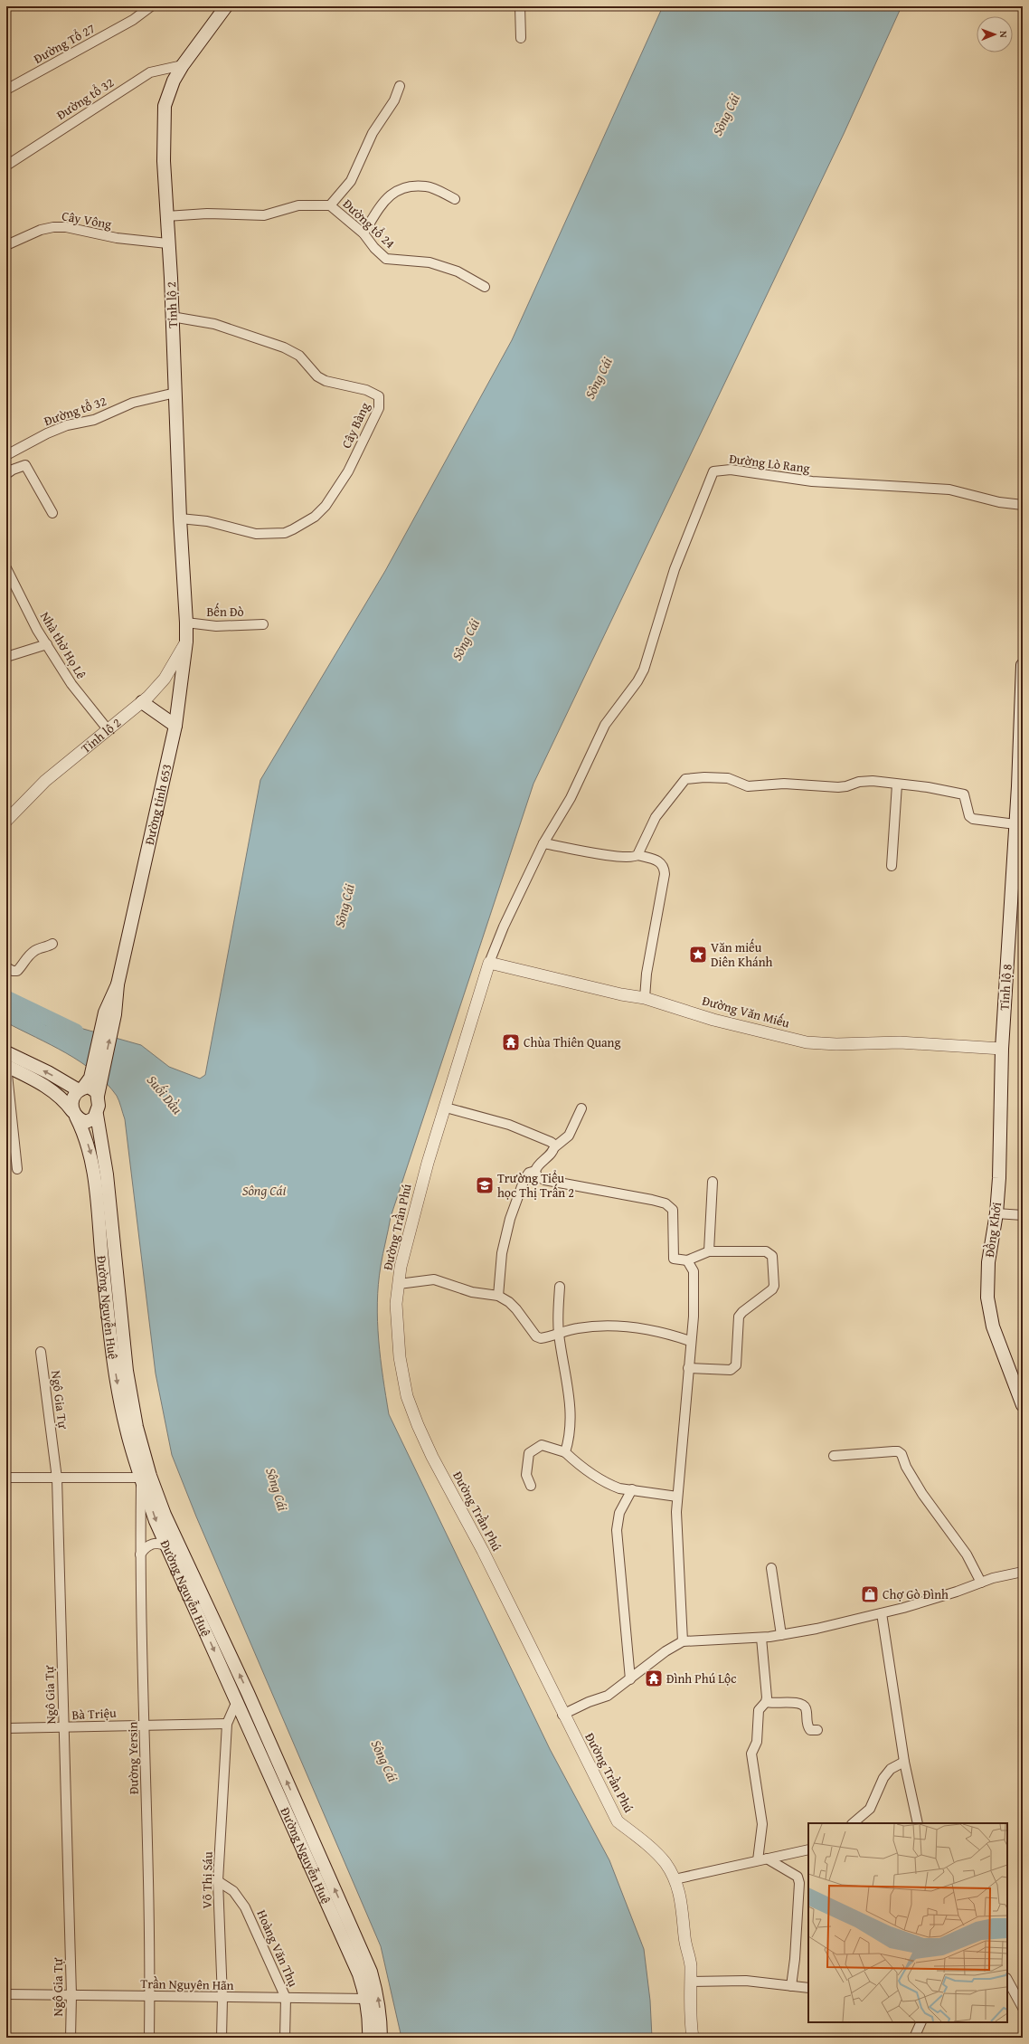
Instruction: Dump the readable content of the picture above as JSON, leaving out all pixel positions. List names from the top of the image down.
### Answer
{
  "streets": {
    "main road": [
      "Tỉnh lộ 2",
      "Đường tỉnh 653",
      "Tỉnh lộ 8",
      "Đồng Khởi",
      "Đường Nguyễn Huệ"
    ],
    "street": [
      "Đường Tổ 27",
      "Đường tổ 32",
      "Cây Vông",
      "Đường tổ 24",
      "Cây Bàng",
      "Đường Lò Rang",
      "Bến Đò",
      "Nhà thờ Họ Lê",
      "Đường Văn Miếu",
      "Đường Trần Phú",
      "Ngô Gia Tự",
      "Bà Triệu",
      "Đường Yersin",
      "Võ Thị Sáu",
      "Hoàng Văn Thụ",
      "Trần Nguyên Hãn"
    ]
  },
  "crossings": [
    ["Đường tổ 32", "Tỉnh lộ 2"],
    ["Cây Vông", "Tỉnh lộ 2"],
    ["Đường tổ 24", "Tỉnh lộ 2"],
    ["Tỉnh lộ 2", "Cây Bàng"],
    ["Tỉnh lộ 2", "Bến Đò"],
    ["Tỉnh lộ 2", "Nhà thờ Họ Lê"],
    ["Tỉnh lộ 2", "Đường tỉnh 653"],
    ["Bến Đò", "Đường tỉnh 653"],
    ["Đường tỉnh 653", "Đường Nguyễn Huệ"],
    ["Tỉnh lộ 8", "Đường Văn Miếu"],
    ["Tỉnh lộ 8", "Đồng Khởi"],
    ["Đường Văn Miếu", "Đường Trần Phú"],
    ["Đường Văn Miếu", "Đồng Khởi"],
    ["Đường Nguyễn Huệ", "Đường Yersin"],
    ["Đường Nguyễn Huệ", "Trần Nguyên Hãn"],
    ["Ngô Gia Tự", "Bà Triệu"],
    ["Ngô Gia Tự", "Trần Nguyên Hãn"],
    ["Bà Triệu", "Đường Yersin"],
    ["Bà Triệu", "Võ Thị Sáu"],
    ["Đường Yersin", "Trần Nguyên Hãn"],
    ["Võ Thị Sáu", "Hoàng Văn Thụ"],
    ["Võ Thị Sáu", "Trần Nguyên Hãn"],
    ["Hoàng Văn Thụ", "Trần Nguyên Hãn"]
  ],
  "water": ["Sông Cái", "Suối Dầu"],
  "places": {
    "place": ["Văn miếu Diên Khánh"],
    "temple": ["Chùa Thiên Quang", "Đình Phú Lộc"],
    "school or university": ["Trường Tiểu học Thị Trấn 2"],
    "shop": ["Chợ Gò Đình"]
  },
  "north": "right"
}
